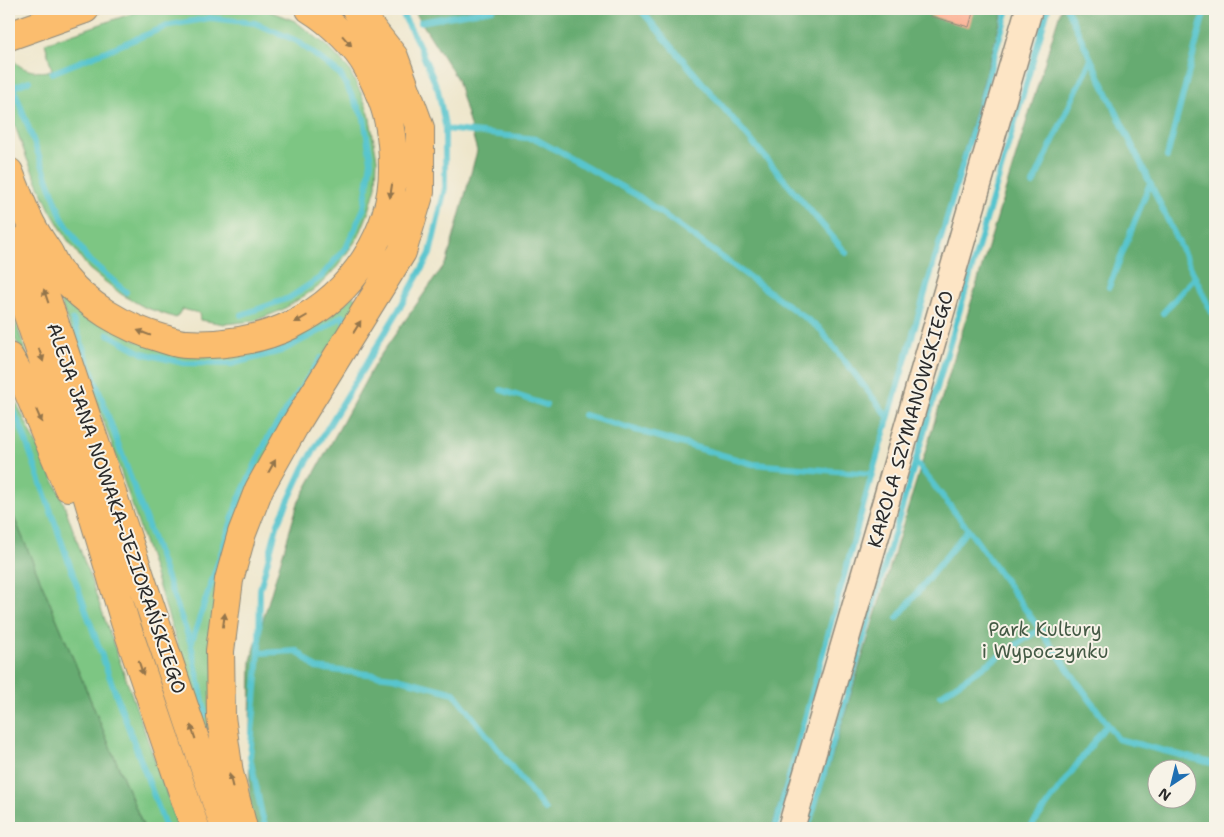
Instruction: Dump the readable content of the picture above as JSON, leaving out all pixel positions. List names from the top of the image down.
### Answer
{
  "streets": {
    "main road": ["ALEJA JANA NOWAKA-JEZIORAŃSKIEGO"],
    "street": ["KAROLA SZYMANOWSKIEGO"]
  },
  "parks": ["Park Kultury i Wypoczynku"],
  "north": "bottom left"
}
